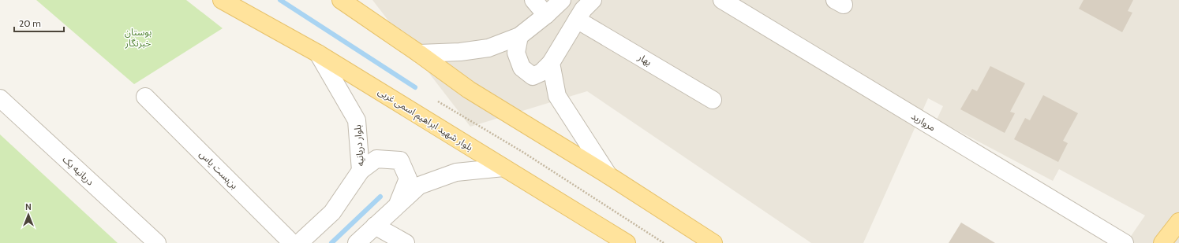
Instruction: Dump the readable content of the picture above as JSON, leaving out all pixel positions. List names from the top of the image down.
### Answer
{
  "streets": {
    "main road": ["بلوار شهید ابراهیم اسمی غربی"],
    "street": [
      "بهار",
      "مروارید",
      "بلوار دریانیه",
      "بن‌بست یاس",
      "دریانیه یک"
    ]
  },
  "crossings": [
    ["بلوار شهید ابراهیم اسمی غربی", "بلوار دریانیه"]
  ],
  "parks": ["بوستان خبرنگار"],
  "scale_bar": "20 m",
  "north": "top"
}
